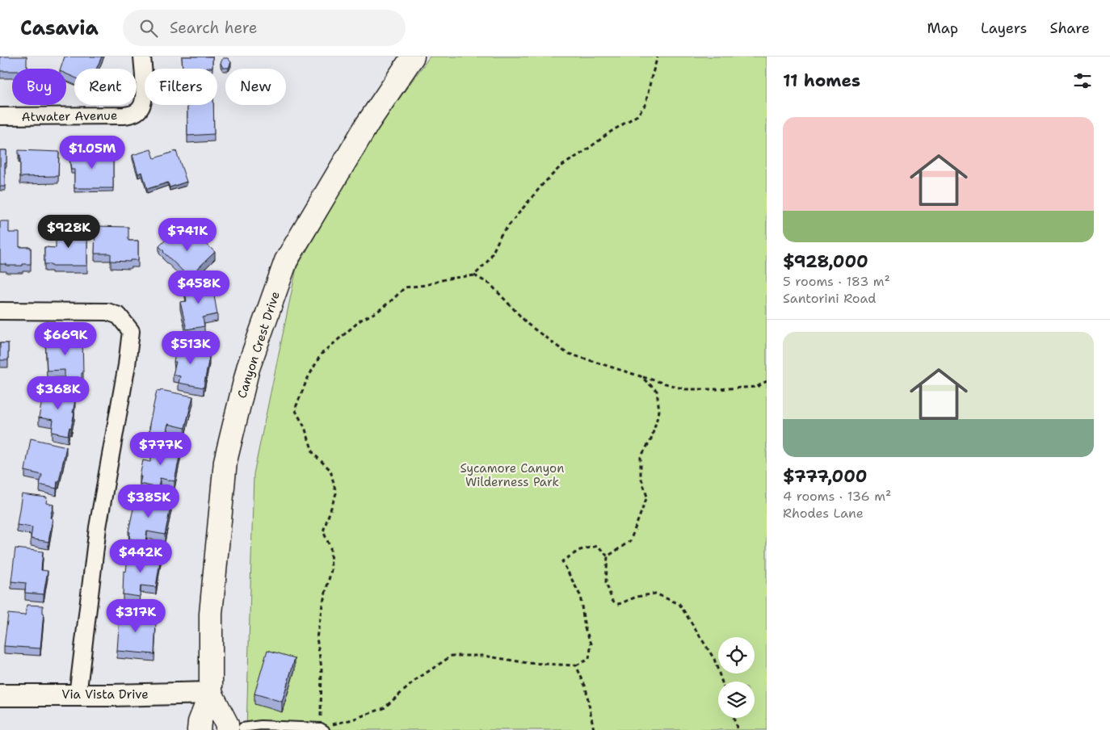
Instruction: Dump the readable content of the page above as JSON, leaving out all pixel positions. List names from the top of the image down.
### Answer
{
  "streets": {
    "main road": ["Canyon Crest Drive"],
    "street": ["Atwater Avenue", "Via Vista Drive"]
  },
  "crossings": [
    ["Canyon Crest Drive", "Via Vista Drive"]
  ],
  "parks": ["Sycamore Canyon Wilderness Park"],
  "page": {
    "header": "Casavia",
    "search": "Search here",
    "nav": ["Map", "Layers", "Share"],
    "heading": "11 homes",
    "chip": [
      "Buy",
      "Rent",
      "Filters",
      "New"
    ],
    "list": [
      {
        "name": "$928,000",
        "note": "5 rooms · 183 m² · Santorini Road"
      },
      {
        "name": "$777,000",
        "note": "4 rooms · 136 m² · Rhodes Lane"
      }
    ],
    "price": [
      "$1.05M",
      "$928K",
      "$741K",
      "$458K",
      "$669K",
      "$513K",
      "$368K",
      "$777K",
      "$385K",
      "$442K",
      "$317K"
    ]
  }
}
